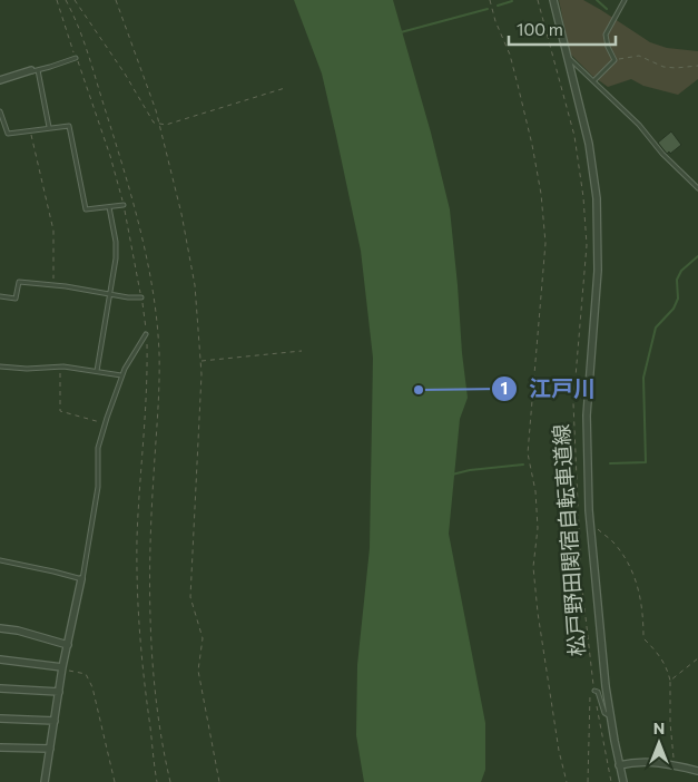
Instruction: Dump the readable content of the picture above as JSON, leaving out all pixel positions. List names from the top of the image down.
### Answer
{
  "streets": {
    "path": ["松戸野田関宿自転車道線"]
  },
  "places": ["江戸川"],
  "scale_bar": "100 m",
  "north": "top"
}
